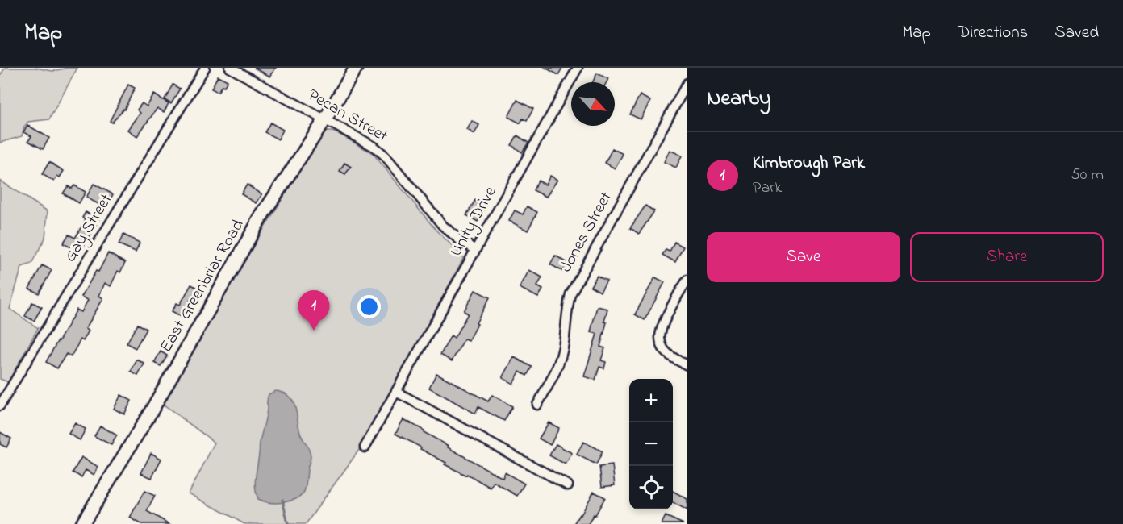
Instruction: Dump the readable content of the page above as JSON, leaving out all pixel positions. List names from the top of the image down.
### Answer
{
  "streets": {
    "street": [
      "Pecan Street",
      "Unity Drive",
      "Gay Street",
      "Jones Street",
      "East Greenbriar Road"
    ]
  },
  "crossings": [
    ["Pecan Street", "Unity Drive"],
    ["Pecan Street", "East Greenbriar Road"]
  ],
  "north": "bottom right",
  "page": {
    "header": "Map",
    "nav": ["Map", "Directions", "Saved"],
    "heading": "Nearby",
    "list": [
      {
        "mark": "1",
        "name": "Kimbrough Park",
        "note": "Park",
        "value": "50 m"
      }
    ],
    "buttons": ["Save", "Share"],
    "pins": "1",
    "map_buttons": ["+", "−"]
  }
}
